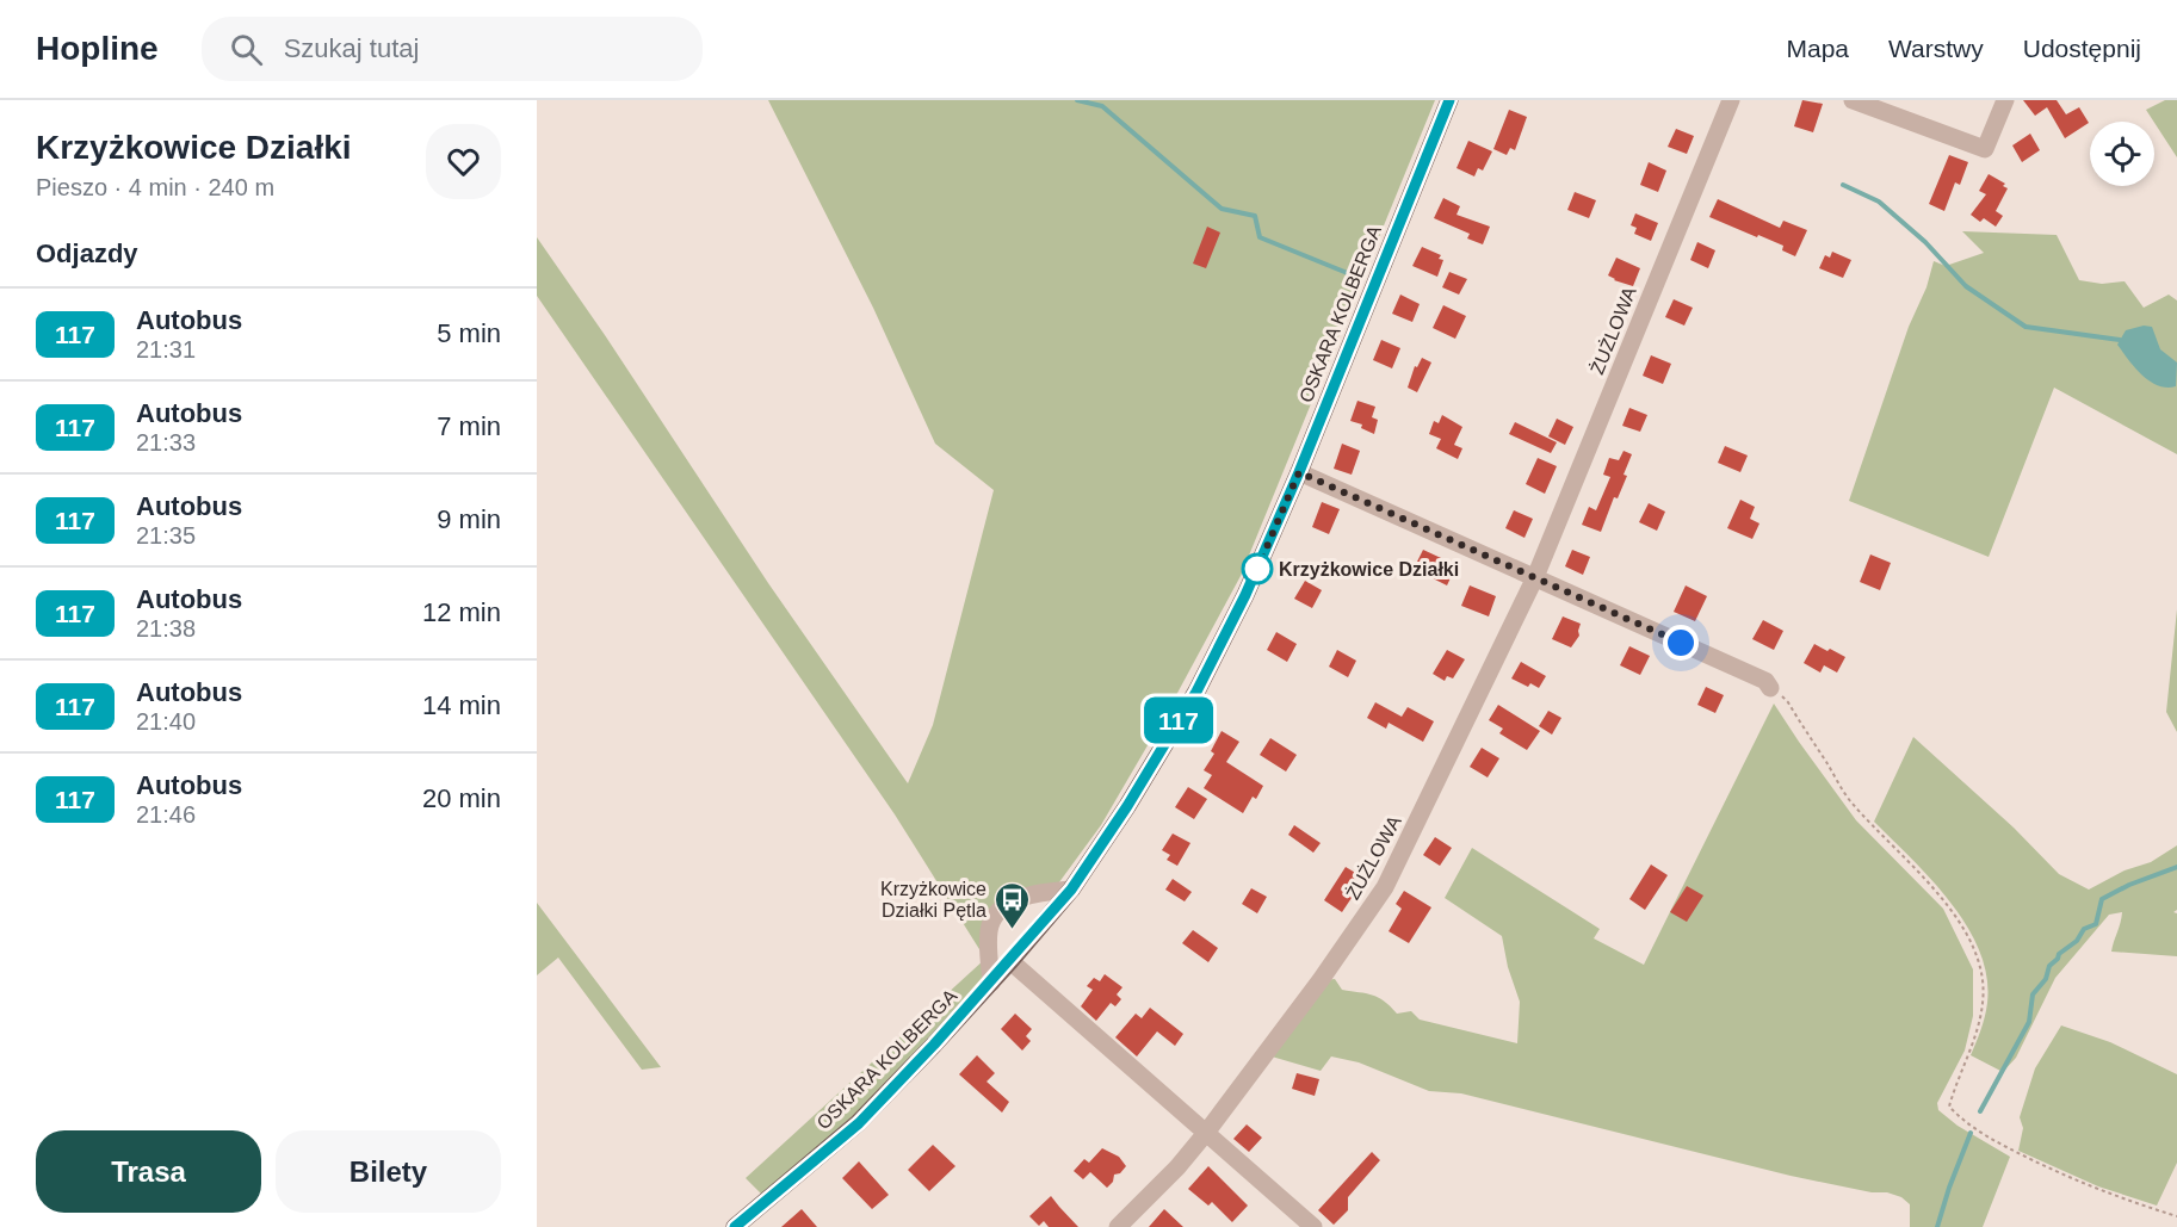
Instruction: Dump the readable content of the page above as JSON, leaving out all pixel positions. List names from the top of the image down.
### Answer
{
  "streets": {
    "main road": ["OSKARA KOLBERGA"],
    "street": ["ŻUŻLOWA"]
  },
  "places": {
    "other": ["Krzyżkowice Działki"],
    "bus stop": ["Krzyżkowice Działki Pętla"]
  },
  "lines": ["bus line 117"],
  "page": {
    "header": "Hopline",
    "search": "Szukaj tutaj",
    "nav": ["Mapa", "Warstwy", "Udostępnij"],
    "heading": [
      ["Krzyżkowice Działki", "Pieszo · 4 min · 240 m"],
      "Odjazdy"
    ],
    "on_map": "117",
    "list": [
      {
        "mark": "117",
        "name": "Autobus",
        "note": "21:31",
        "value": "5 min"
      },
      {
        "mark": "117",
        "name": "Autobus",
        "note": "21:33",
        "value": "7 min"
      },
      {
        "mark": "117",
        "name": "Autobus",
        "note": "21:35",
        "value": "9 min"
      },
      {
        "mark": "117",
        "name": "Autobus",
        "note": "21:38",
        "value": "12 min"
      },
      {
        "mark": "117",
        "name": "Autobus",
        "note": "21:40",
        "value": "14 min"
      },
      {
        "mark": "117",
        "name": "Autobus",
        "note": "21:46",
        "value": "20 min"
      }
    ],
    "buttons": ["Trasa", "Bilety"]
  }
}
